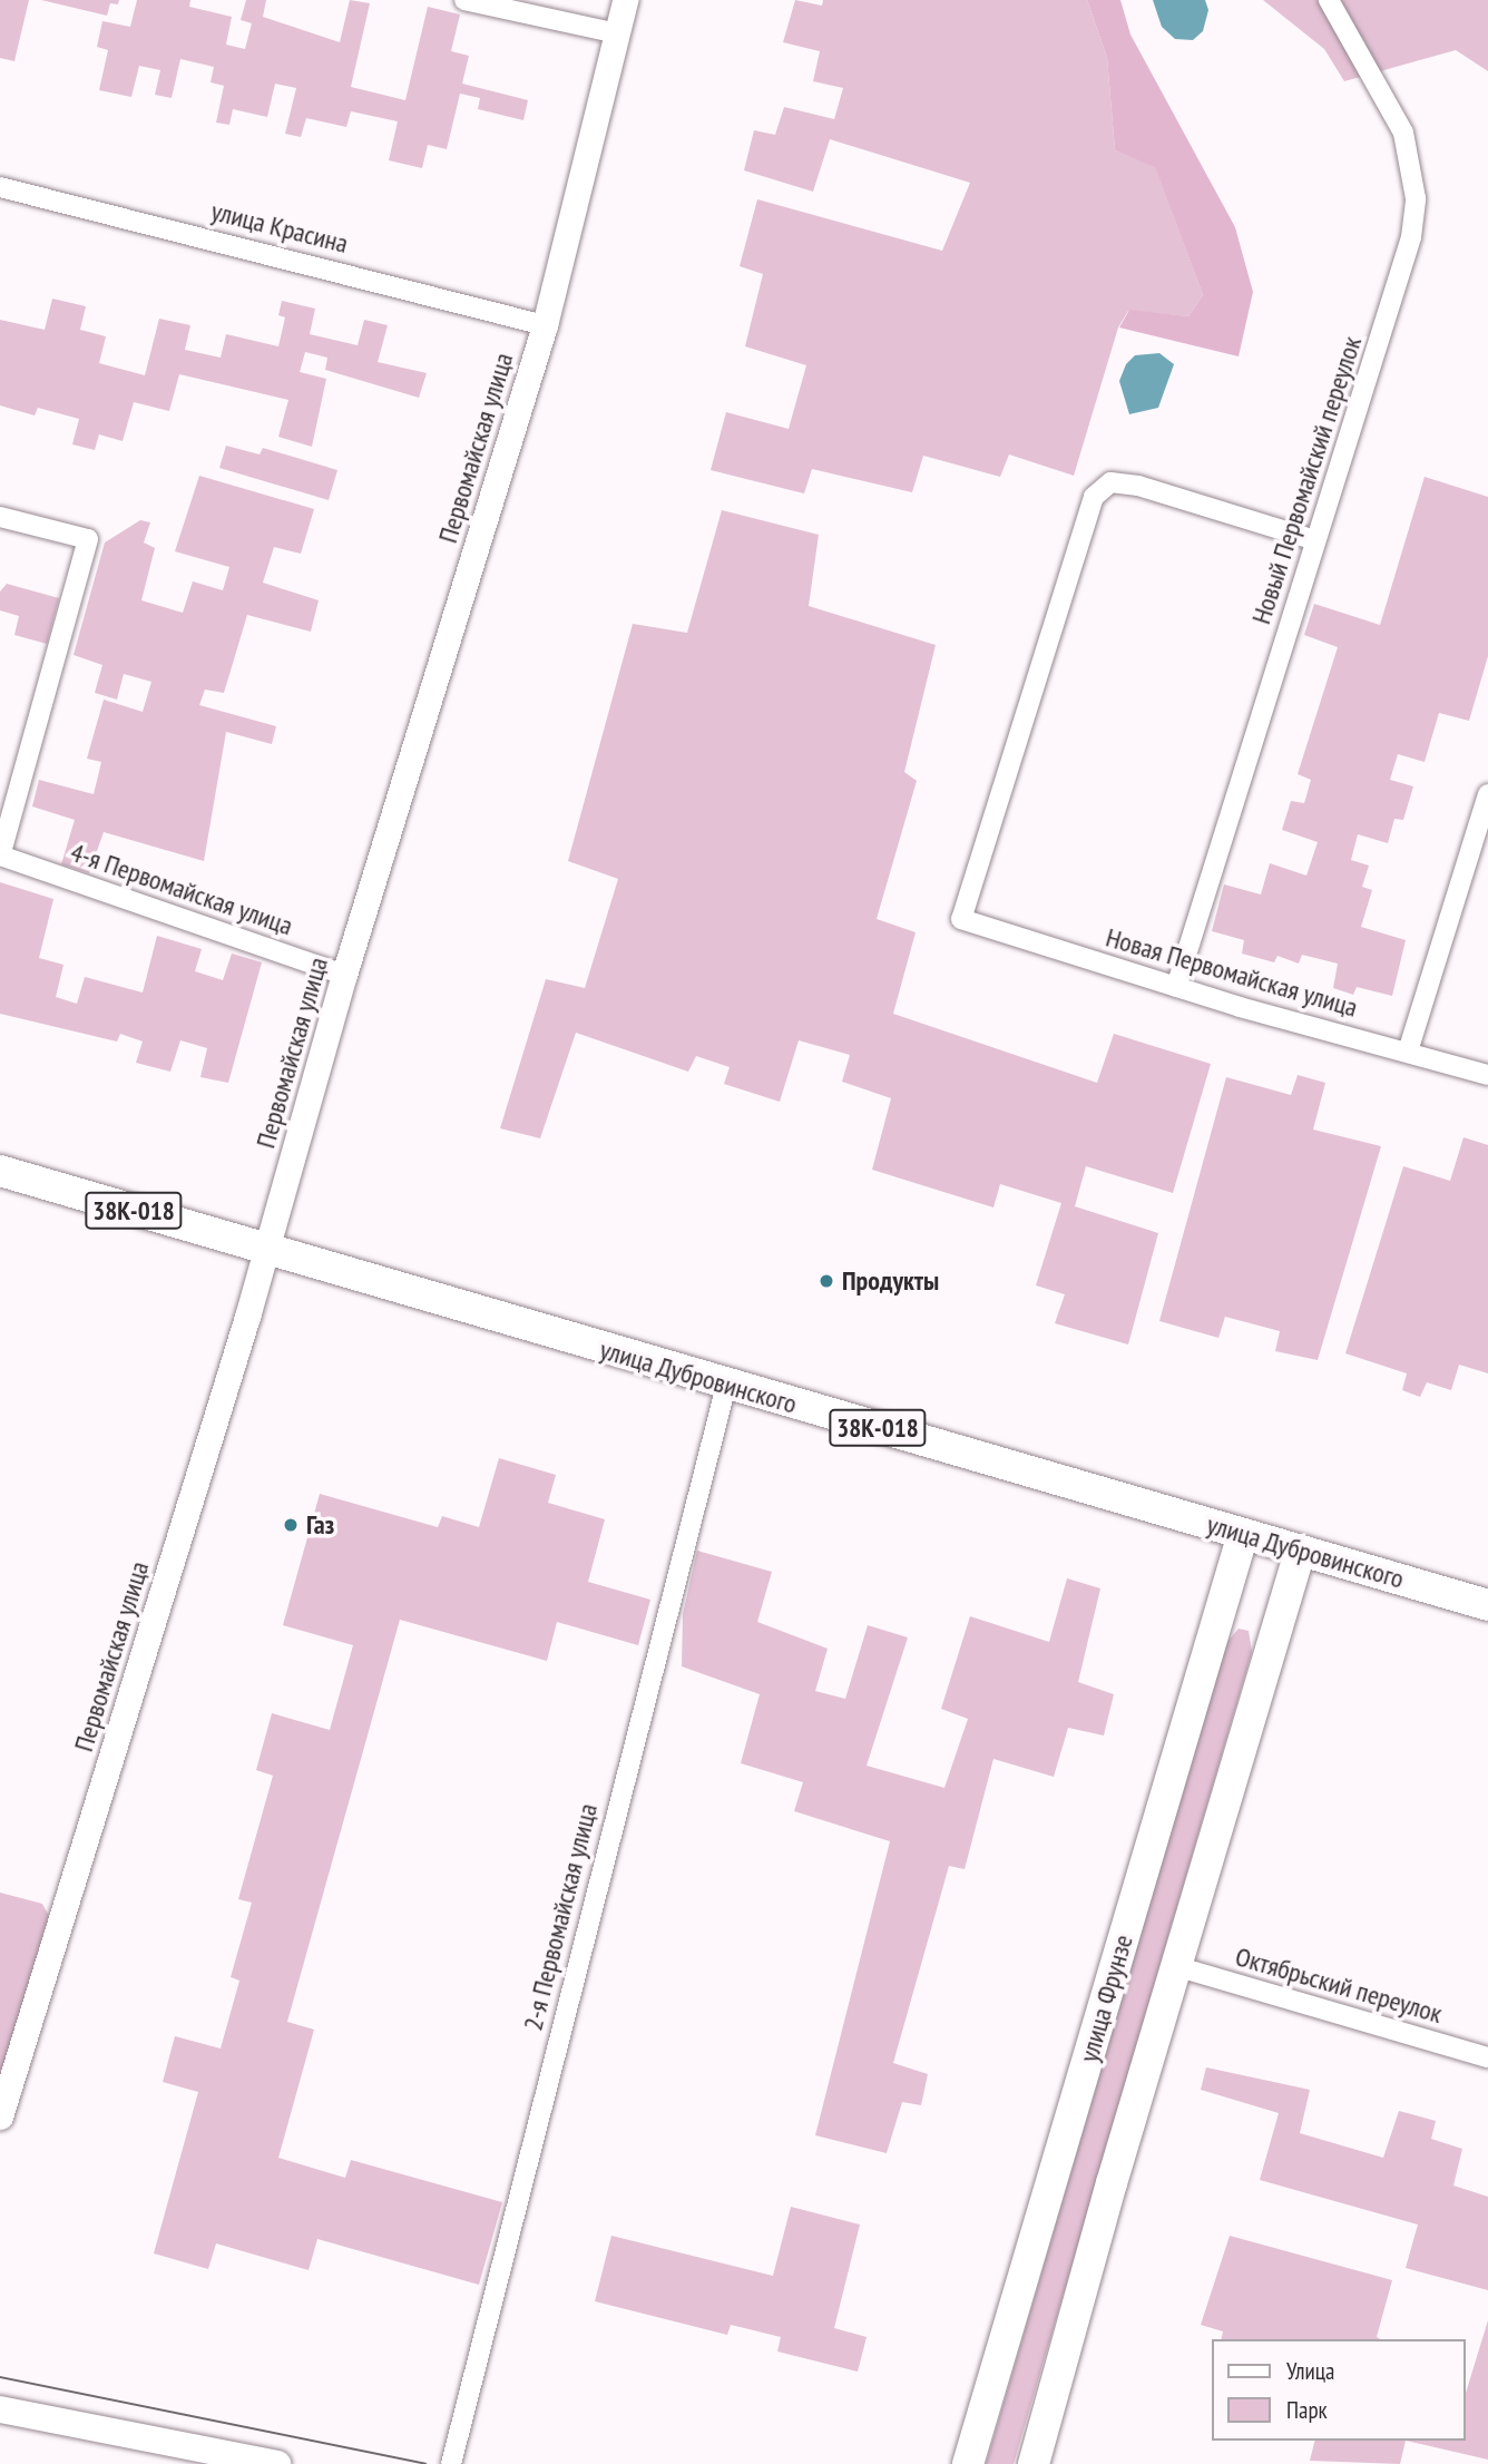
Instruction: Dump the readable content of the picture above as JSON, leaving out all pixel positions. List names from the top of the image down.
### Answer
{
  "streets": {
    "main road": ["38К-018", "улица Дубровинского", "улица Фрунзе"],
    "street": [
      "улица Красина",
      "Первомайская улица",
      "Новый Первомайский переулок",
      "4-я Первомайская улица",
      "Новая Первомайская улица",
      "2-я Первомайская улица",
      "Октябрьский переулок"
    ]
  },
  "crossings": [
    ["улица Красина", "Первомайская улица"],
    ["Первомайская улица", "4-я Первомайская улица"],
    ["Первомайская улица", "улица Дубровинского"],
    ["Новый Первомайский переулок", "Новая Первомайская улица"],
    ["улица Дубровинского", "2-я Первомайская улица"],
    ["улица Дубровинского", "улица Фрунзе"],
    ["Октябрьский переулок", "улица Фрунзе"]
  ],
  "places": ["Продукты", "Газ"],
  "legend": ["Улица", "Парк"]
}
